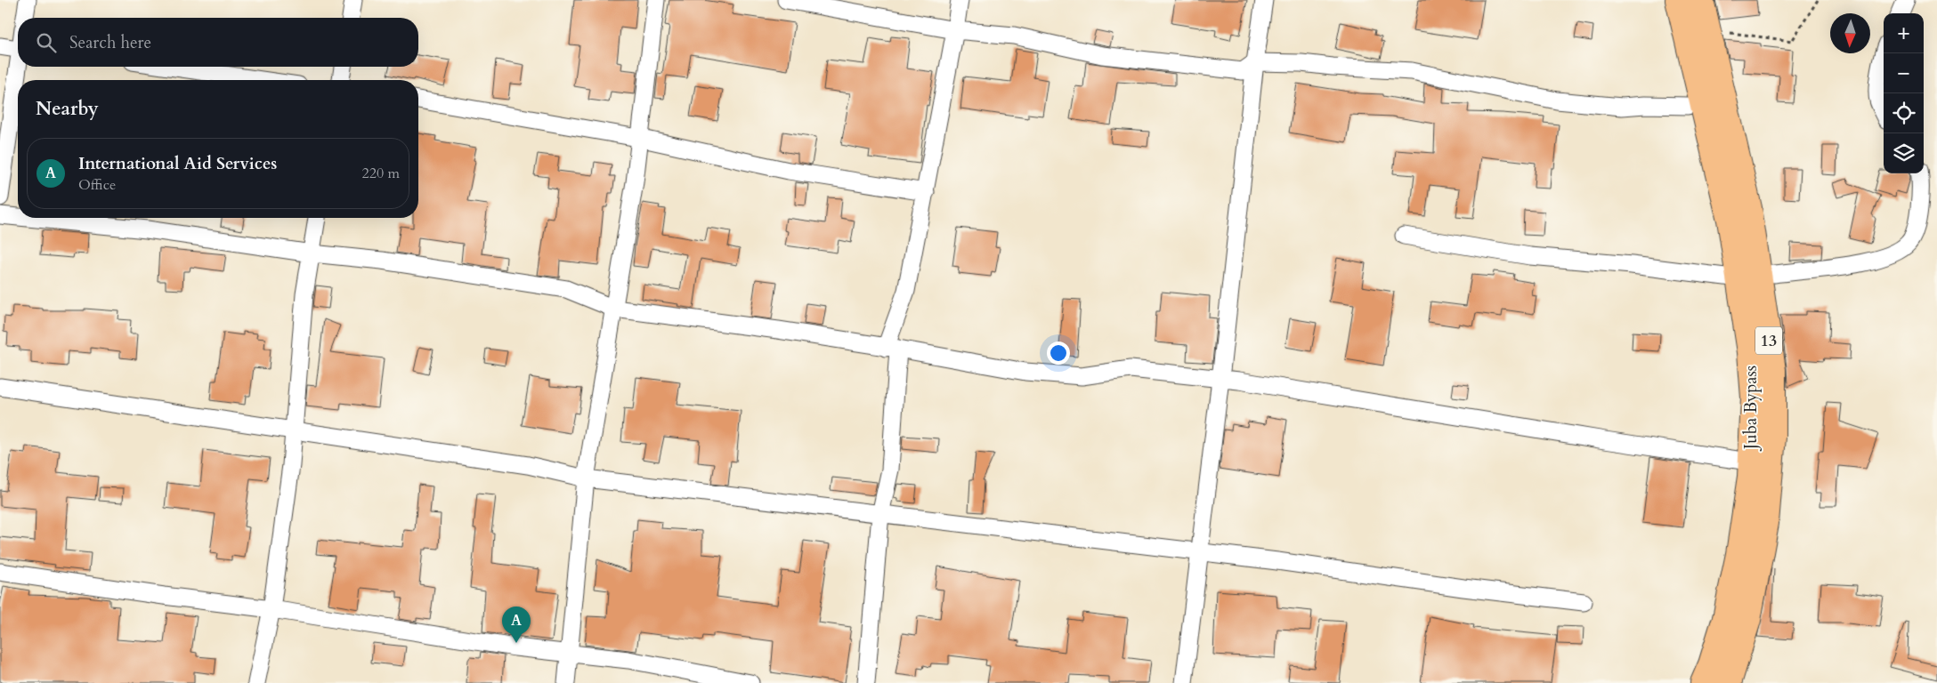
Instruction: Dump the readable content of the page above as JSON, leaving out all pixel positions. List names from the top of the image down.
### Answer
{
  "streets": {
    "main road": ["13", "Juba Bypass"]
  },
  "north": "bottom",
  "page": {
    "map_buttons": ["+", "−"],
    "search": "Search here",
    "heading": "Nearby",
    "list": [
      {
        "mark": "A",
        "name": "International Aid Services",
        "note": "Office",
        "value": "220 m"
      }
    ],
    "pins": "A"
  }
}
